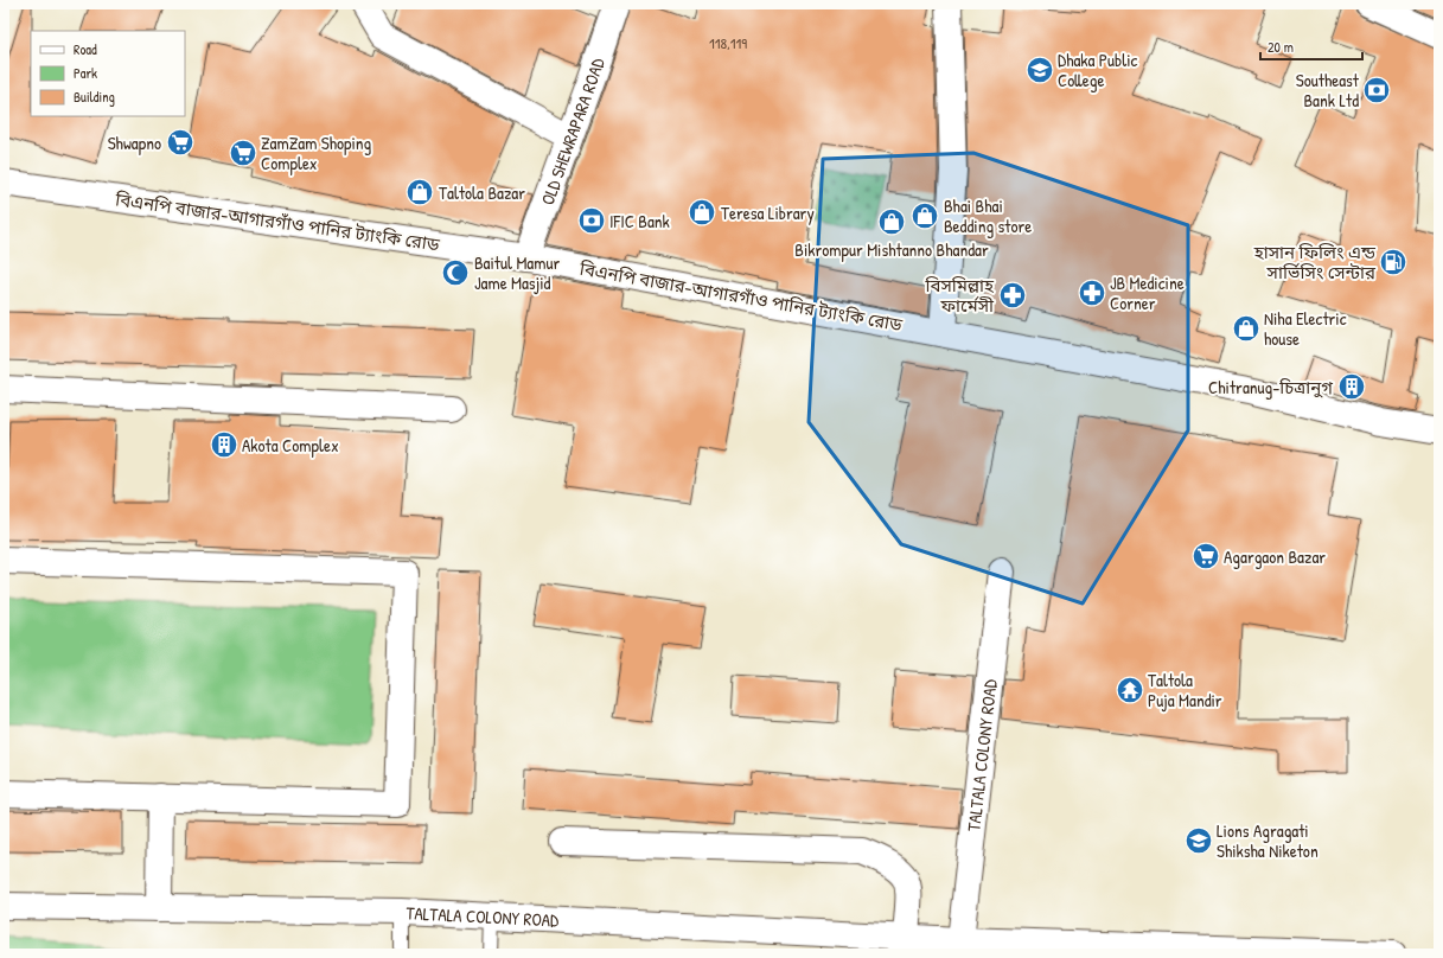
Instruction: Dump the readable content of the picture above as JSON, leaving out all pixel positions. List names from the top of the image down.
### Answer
{
  "streets": {
    "street": ["OLD SHEWRAPARA ROAD", "বিএনপি বাজার-আগারগাঁও পানির ট্যাংকি রোড", "TALTALA COLONY ROAD"]
  },
  "crossings": [
    ["OLD SHEWRAPARA ROAD", "বিএনপি বাজার-আগারগাঁও পানির ট্যাংকি রোড"]
  ],
  "places": {
    "school or university": ["Dhaka Public College", "Lions Agragati Shiksha Niketon"],
    "bank": ["Southeast Bank Ltd", "IFIC Bank"],
    "supermarket": ["Shwapno", "ZamZam Shoping Complex", "Agargaon Bazar"],
    "shop": [
      "Taltola Bazar",
      "Teresa Library",
      "Bhai Bhai Bedding store",
      "Bikrompur Mishtanno Bhandar",
      "Niha Electric house"
    ],
    "fuel station": ["হাসান ফিলিং এন্ড সার্ভিসিং সেন্টার"],
    "mosque": ["Baitul Mamur Jame Masjid"],
    "pharmacy": ["JB Medicine Corner", "বিসমিল্লাহ ফার্মেসী"],
    "building": ["Chitranug-চিত্রানুগ", "Akota Complex"],
    "temple": ["Taltola Puja Mandir"]
  },
  "house_numbers": ["118,119"],
  "legend": ["Road", "Park", "Building"],
  "scale_bar": "20 m"
}
